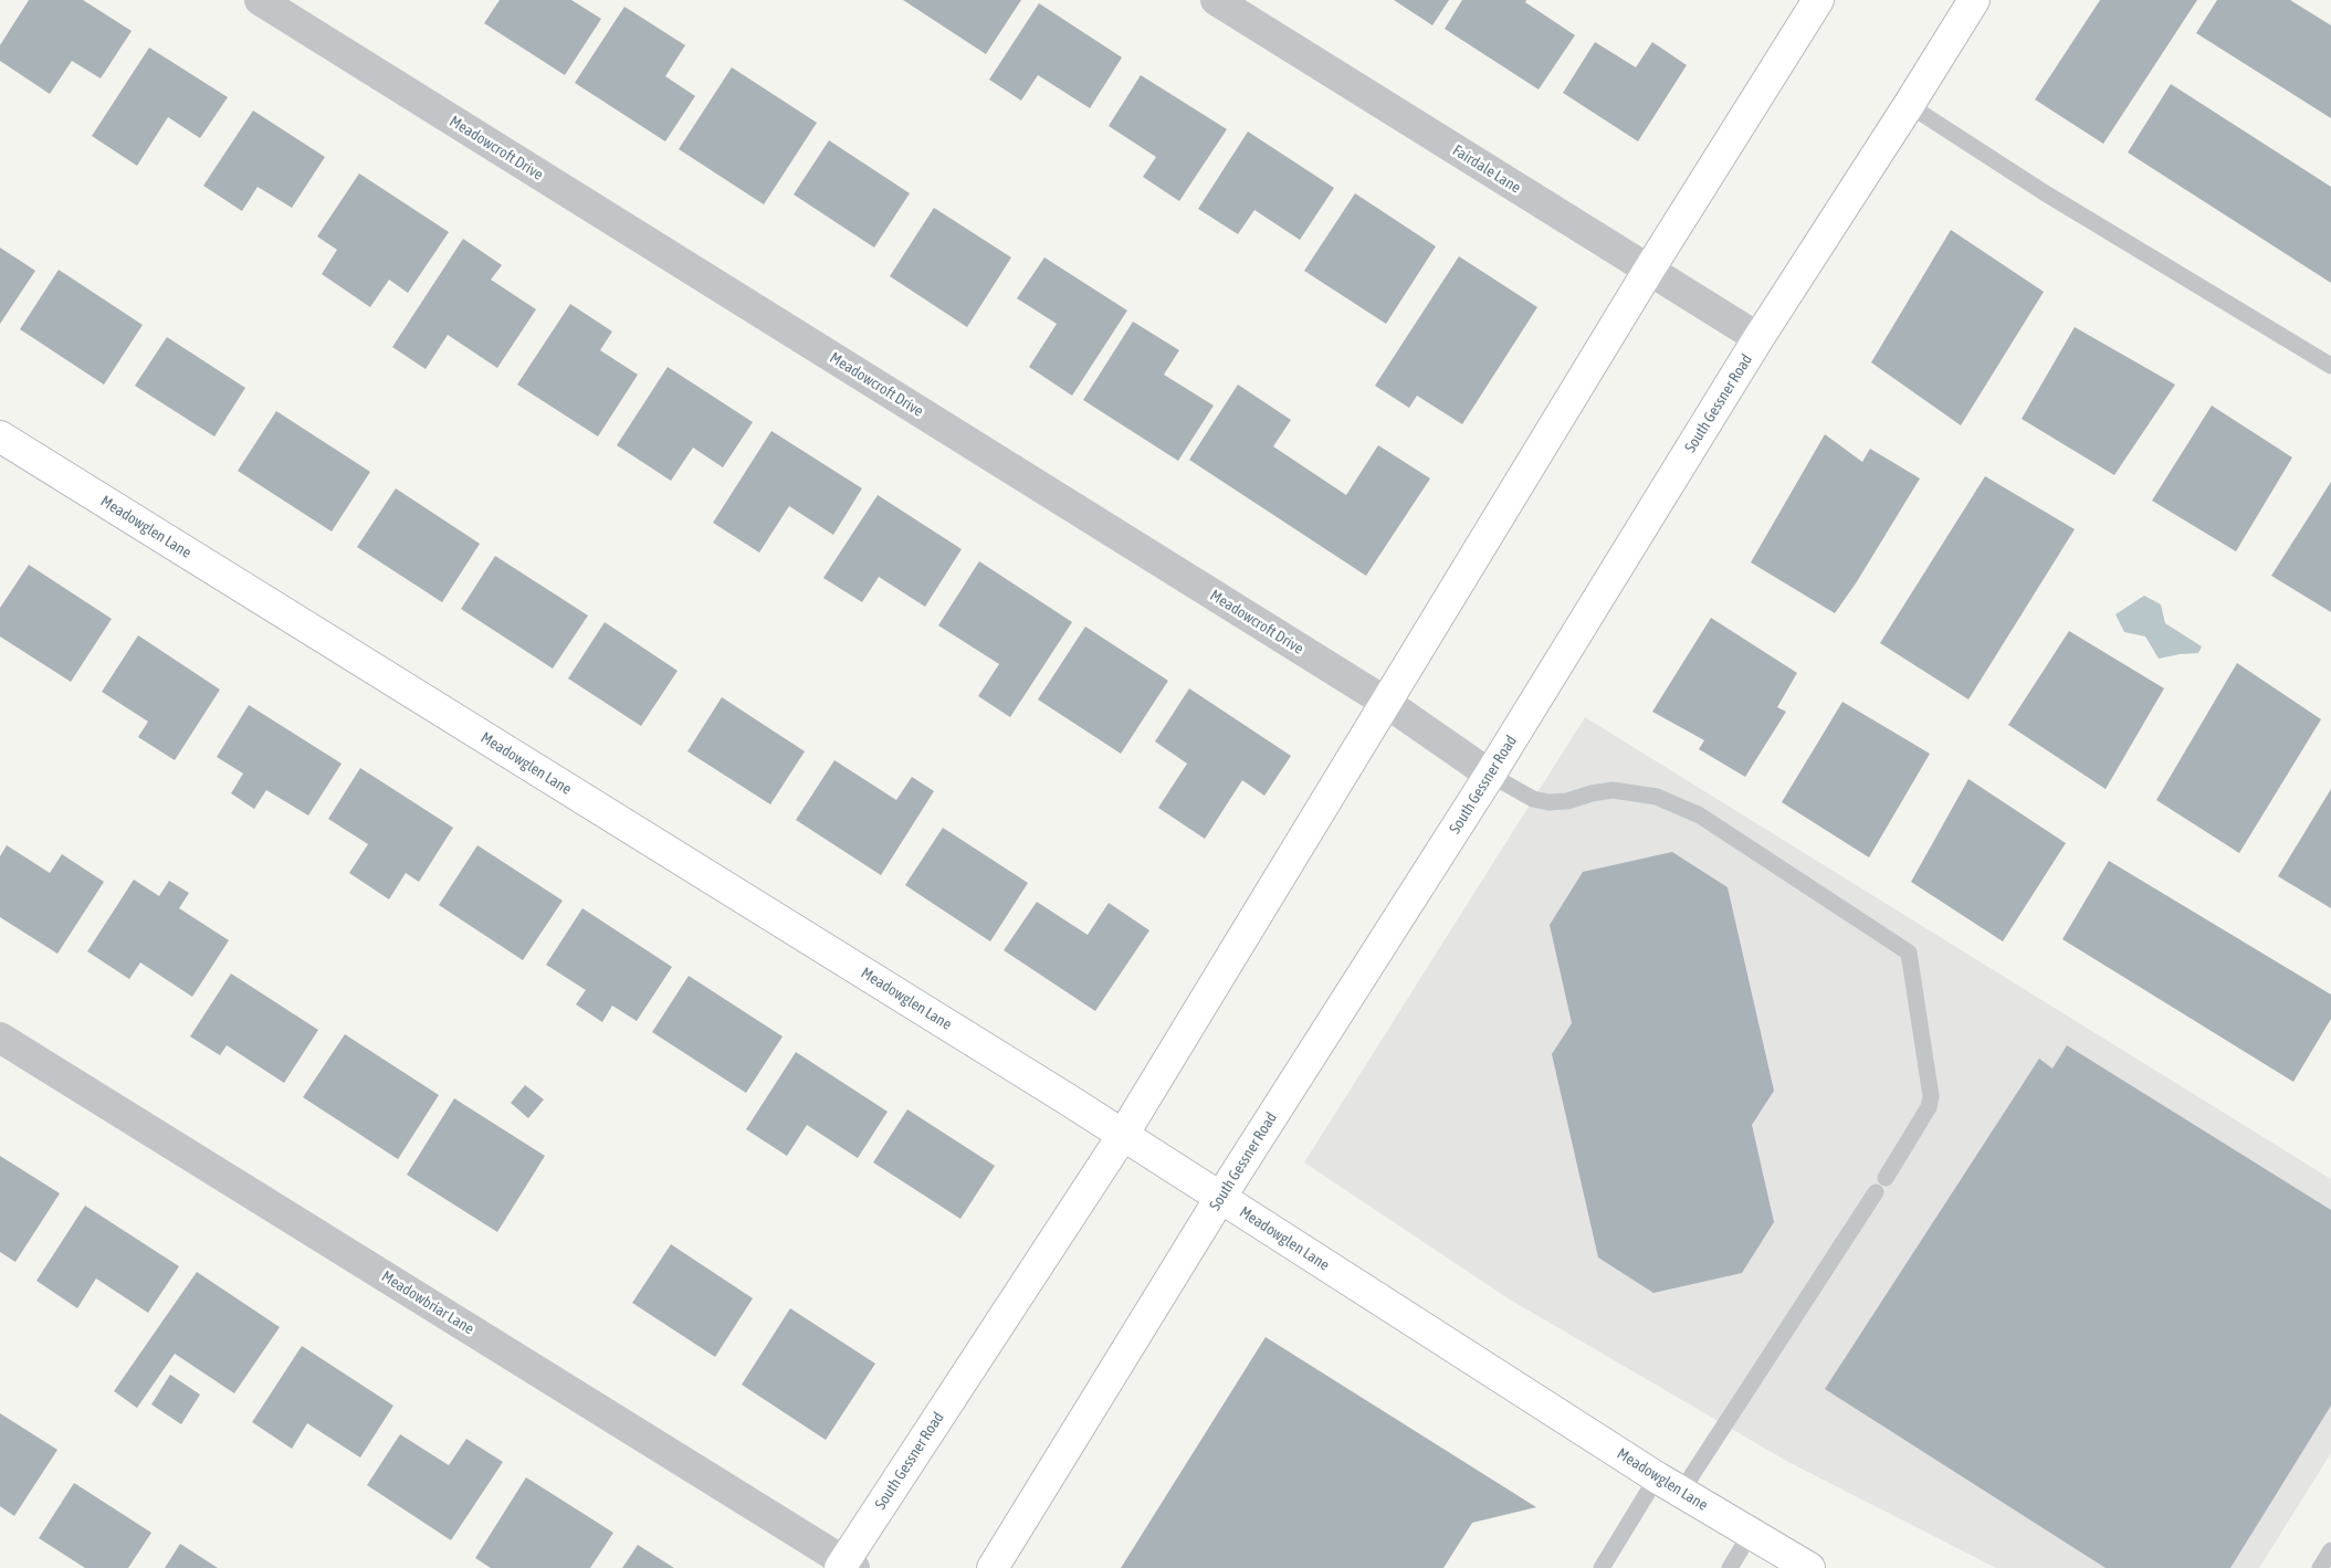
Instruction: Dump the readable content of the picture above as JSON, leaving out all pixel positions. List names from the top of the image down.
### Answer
{
  "streets": {
    "main road": ["South Gessner Road", "Meadowglen Lane"],
    "street": ["Meadowcroft Drive", "Fairdale Lane", "Meadowbriar Lane"]
  },
  "crossings": [
    ["Meadowcroft Drive", "South Gessner Road"],
    ["Fairdale Lane", "South Gessner Road"],
    ["South Gessner Road", "Meadowglen Lane"],
    ["South Gessner Road", "Meadowbriar Lane"]
  ]
}
